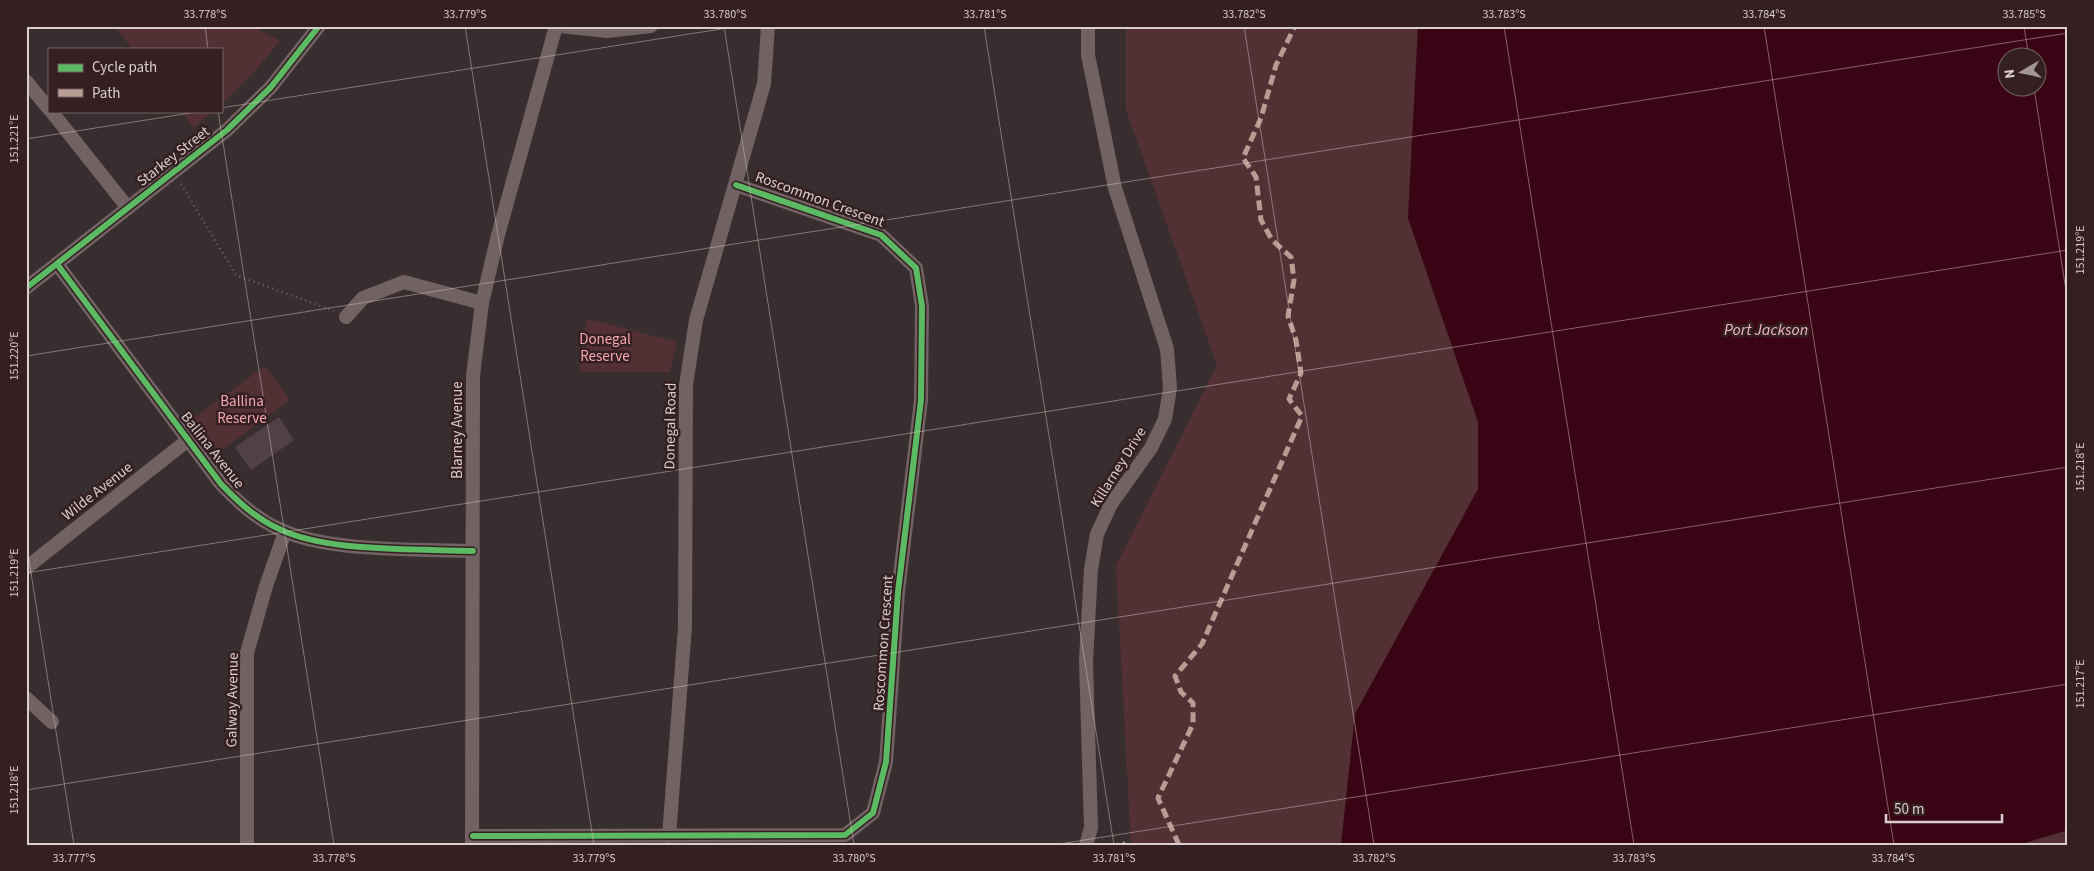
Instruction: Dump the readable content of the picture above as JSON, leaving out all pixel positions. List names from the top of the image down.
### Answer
{
  "streets": {
    "street": [
      "Starkey Street",
      "Roscommon Crescent",
      "Donegal Road",
      "Blarney Avenue",
      "Ballina Avenue",
      "Killarney Drive",
      "Wilde Avenue",
      "Galway Avenue"
    ]
  },
  "crossings": [
    ["Starkey Street", "Ballina Avenue"],
    ["Roscommon Crescent", "Donegal Road"],
    ["Roscommon Crescent", "Blarney Avenue"],
    ["Blarney Avenue", "Ballina Avenue"],
    ["Ballina Avenue", "Wilde Avenue"],
    ["Ballina Avenue", "Galway Avenue"]
  ],
  "water": ["Port Jackson"],
  "parks": ["Donegal Reserve", "Ballina Reserve"],
  "legend": ["Cycle path", "Path"],
  "scale_bar": "50 m",
  "north": "left",
  "coordinates": [
    "33.778°S",
    "33.779°S",
    "33.780°S",
    "33.781°S",
    "33.782°S",
    "33.783°S",
    "33.784°S",
    "33.785°S",
    "151.221°E",
    "151.219°E",
    "151.220°E",
    "151.218°E",
    "151.217°E",
    "33.777°S"
  ]
}
